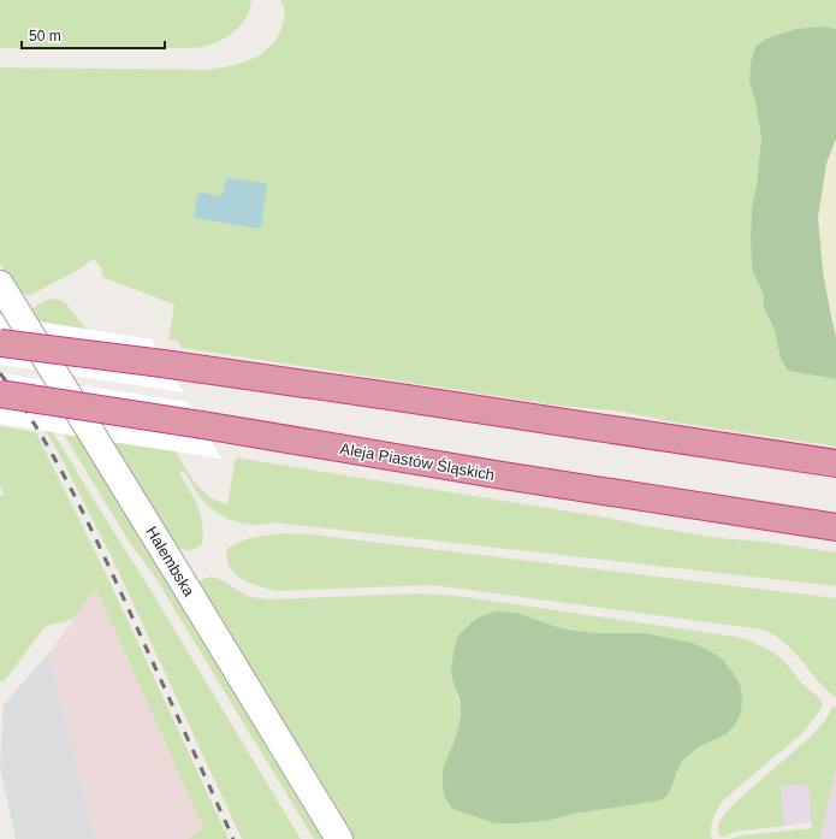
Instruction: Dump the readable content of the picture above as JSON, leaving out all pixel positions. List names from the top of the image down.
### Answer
{
  "streets": {
    "highway": ["Aleja Piastów Śląskich"],
    "street": ["Halembska"]
  },
  "scale_bar": "50 m"
}
